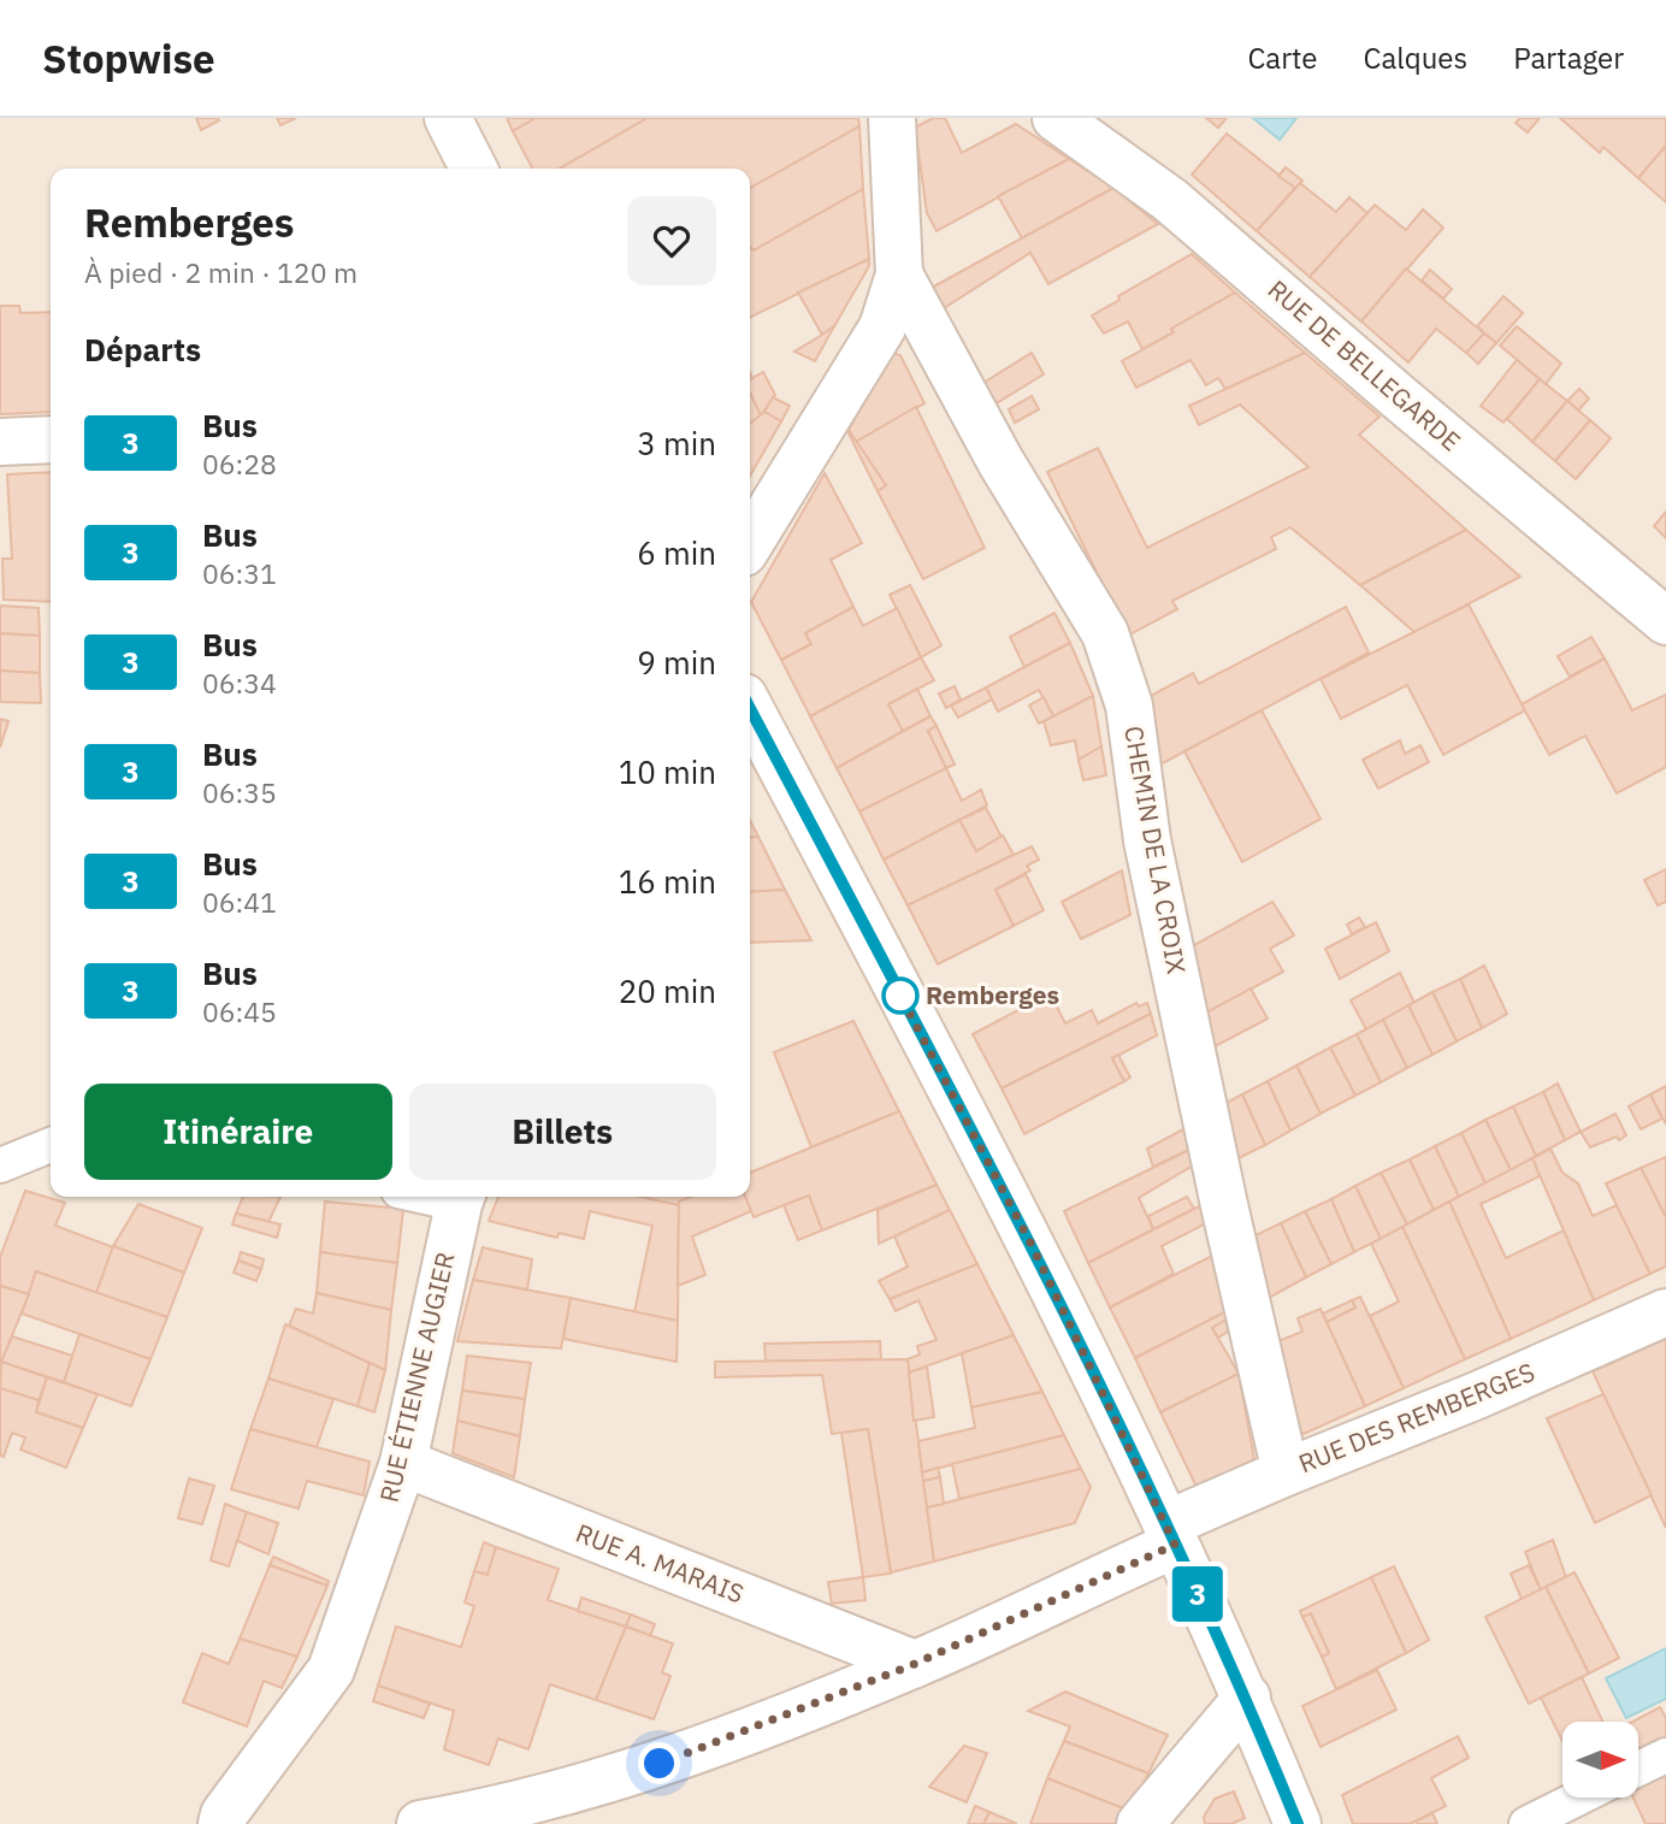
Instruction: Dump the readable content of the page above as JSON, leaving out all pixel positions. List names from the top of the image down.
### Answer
{
  "streets": {
    "street": [
      "RUE DE BELLEGARDE",
      "CHEMIN DE LA CROIX",
      "RUE ÉTIENNE AUGIER",
      "RUE DES REMBERGES",
      "RUE A. MARAIS"
    ]
  },
  "crossings": [
    ["CHEMIN DE LA CROIX", "RUE DES REMBERGES"],
    ["RUE ÉTIENNE AUGIER", "RUE A. MARAIS"],
    ["RUE DES REMBERGES", "RUE A. MARAIS"]
  ],
  "places": ["Remberges"],
  "lines": ["bus line 3"],
  "north": "right",
  "page": {
    "header": "Stopwise",
    "nav": ["Carte", "Calques", "Partager"],
    "on_map": "3",
    "heading": [
      ["Remberges", "À pied · 2 min · 120 m"],
      "Départs"
    ],
    "list": [
      {
        "mark": "3",
        "name": "Bus",
        "note": "06:28",
        "value": "3 min"
      },
      {
        "mark": "3",
        "name": "Bus",
        "note": "06:31",
        "value": "6 min"
      },
      {
        "mark": "3",
        "name": "Bus",
        "note": "06:34",
        "value": "9 min"
      },
      {
        "mark": "3",
        "name": "Bus",
        "note": "06:35",
        "value": "10 min"
      },
      {
        "mark": "3",
        "name": "Bus",
        "note": "06:41",
        "value": "16 min"
      },
      {
        "mark": "3",
        "name": "Bus",
        "note": "06:45",
        "value": "20 min"
      }
    ],
    "buttons": ["Itinéraire", "Billets"]
  }
}
